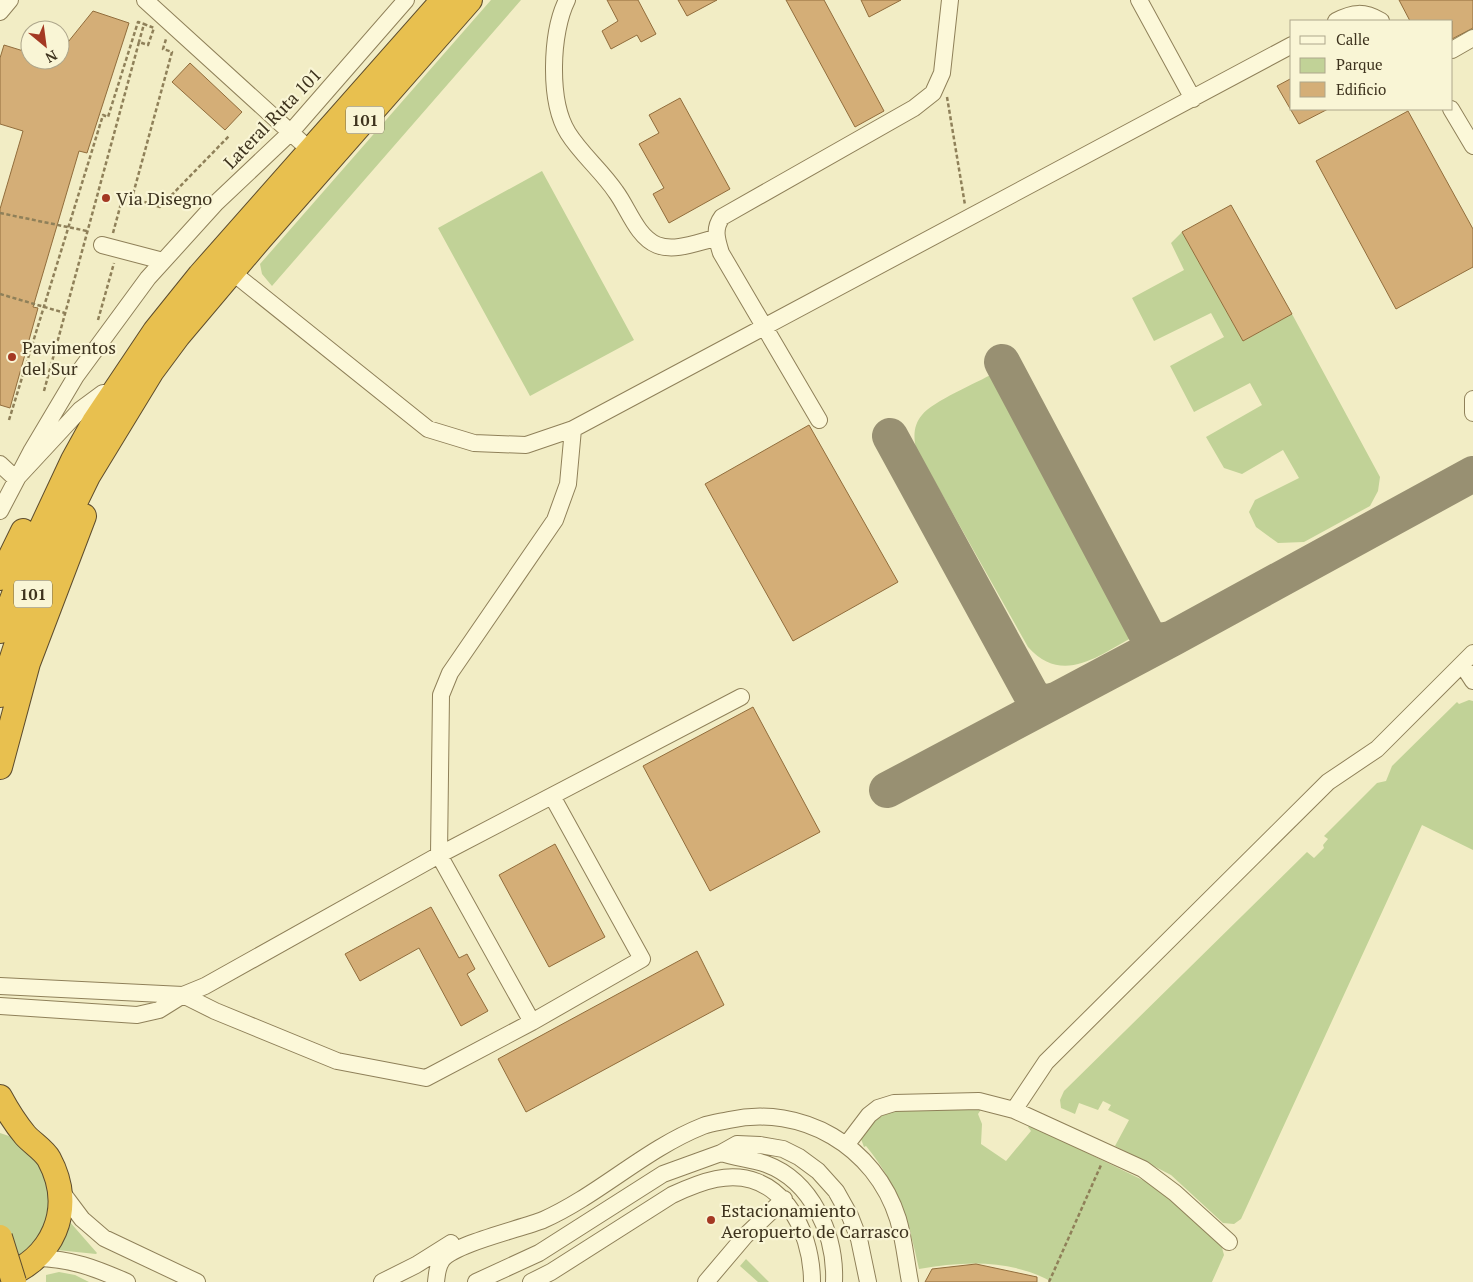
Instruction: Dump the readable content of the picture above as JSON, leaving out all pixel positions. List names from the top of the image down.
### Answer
{
  "streets": {
    "highway": ["101"],
    "street": ["Lateral Ruta 101"]
  },
  "places": ["Via Disegno", "Pavimentos del Sur", "Estacionamiento Aeropuerto de Carrasco"],
  "legend": ["Calle", "Parque", "Edificio"],
  "north": "bottom right"
}
